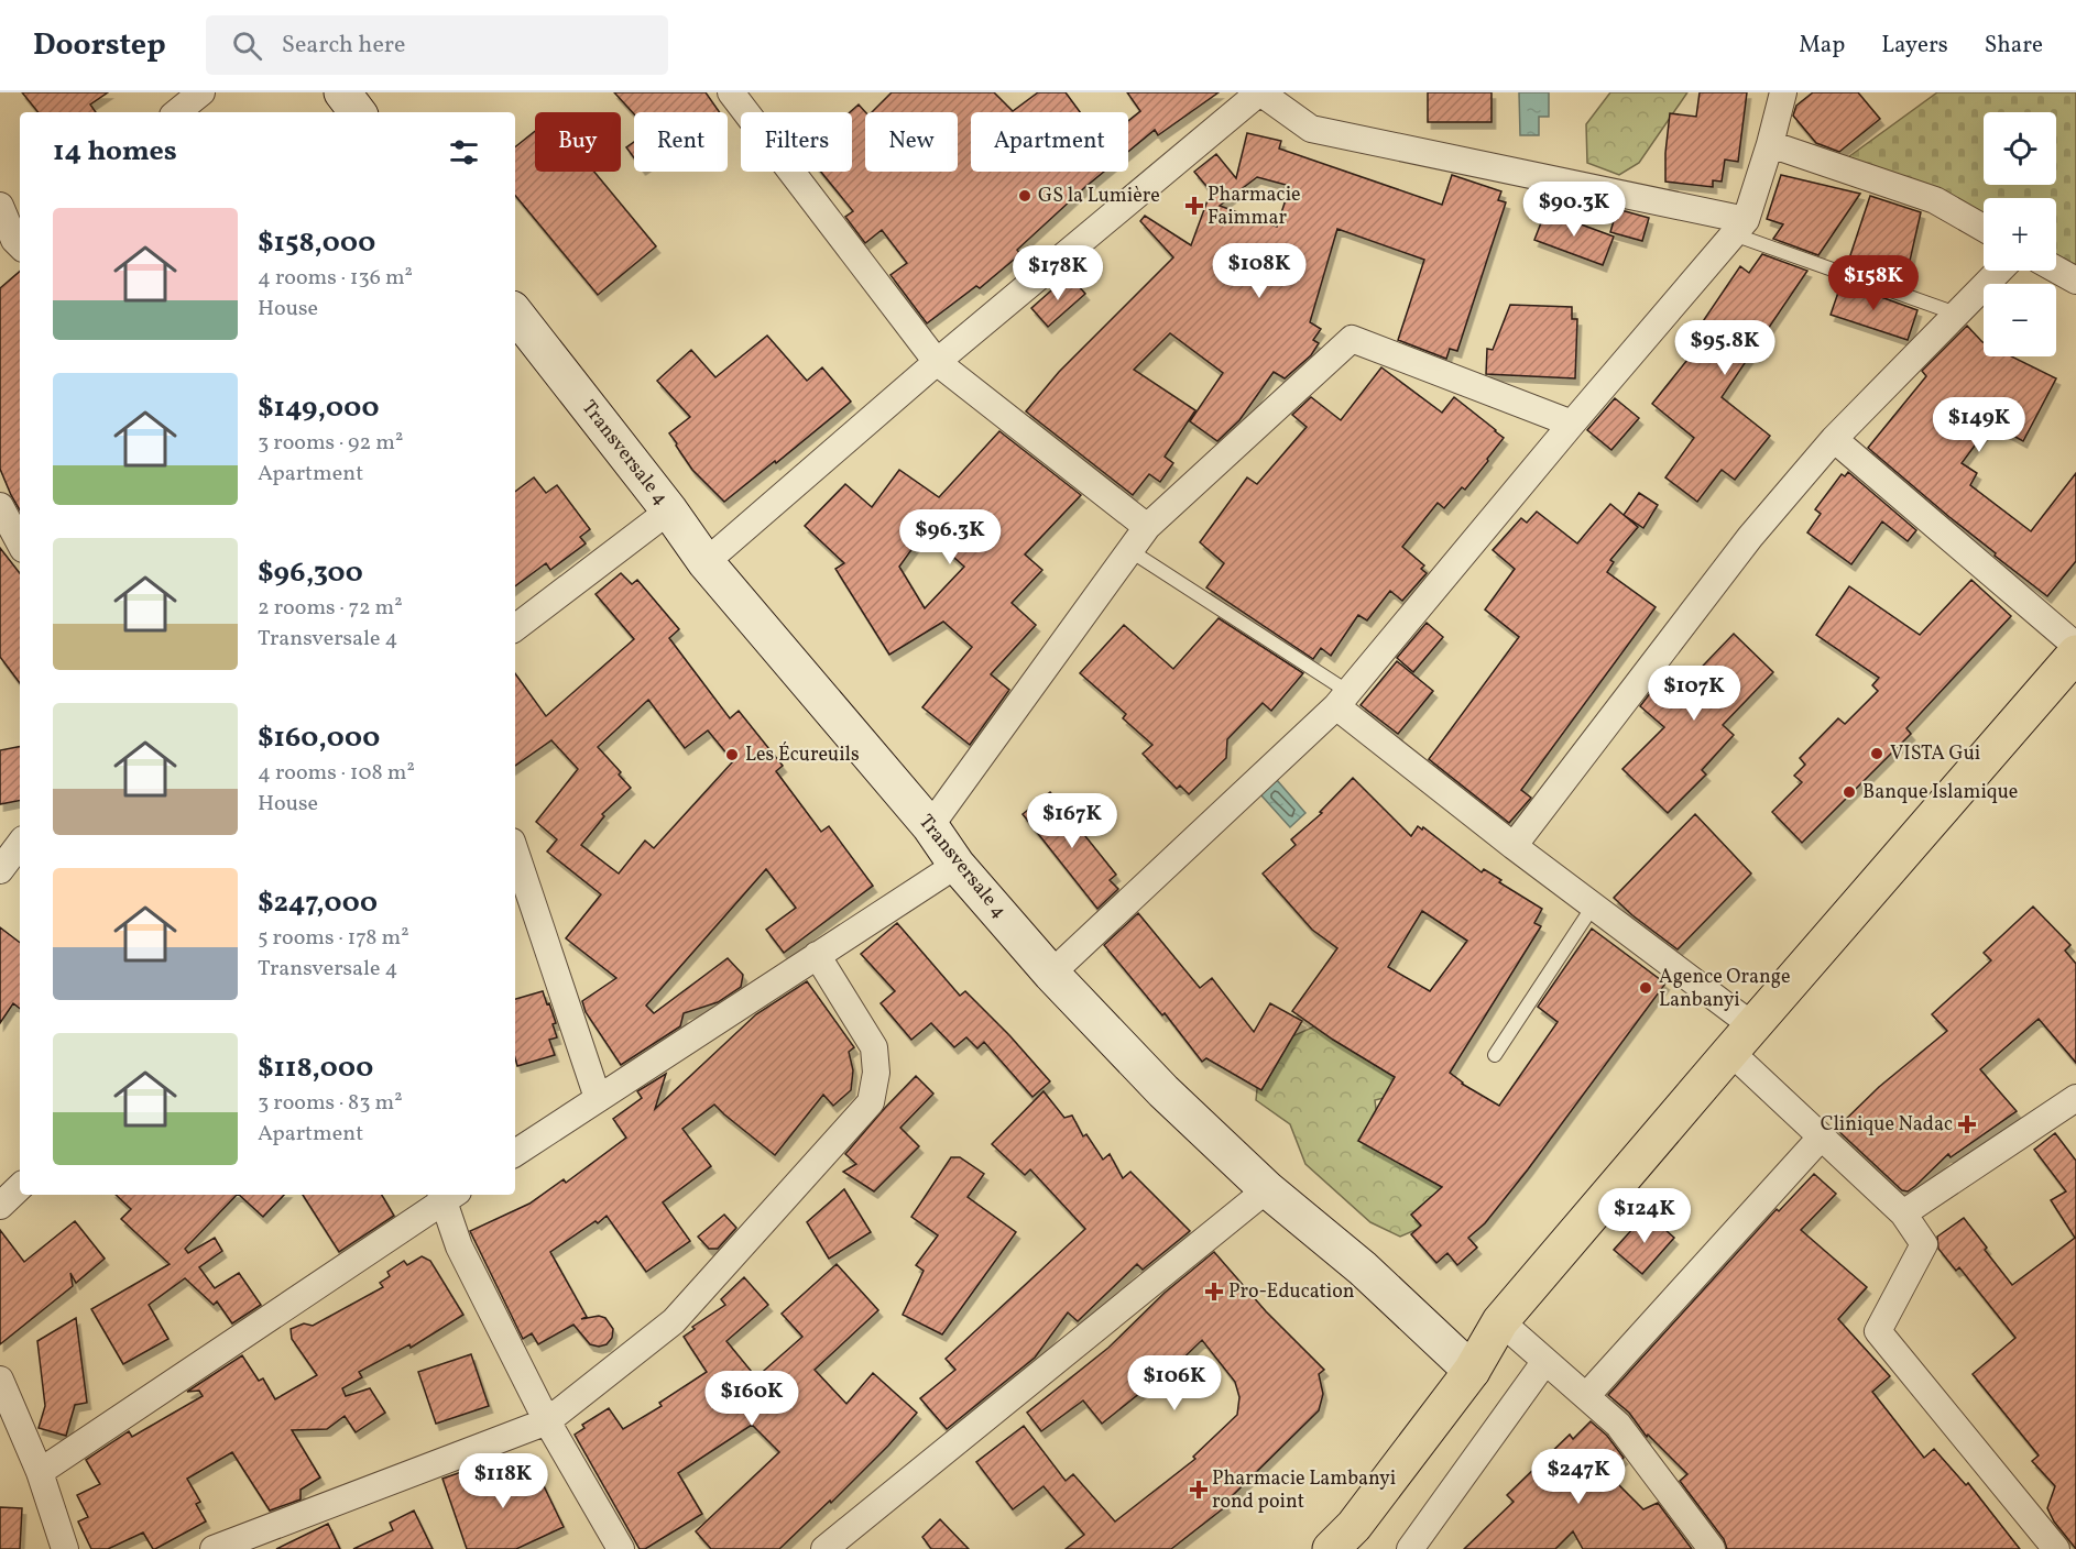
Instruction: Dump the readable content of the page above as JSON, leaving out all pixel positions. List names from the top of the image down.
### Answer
{
  "streets": {
    "main road": ["Transversale 4"]
  },
  "places": {
    "other": [
      "GS la Lumière",
      "VISTA Gui",
      "Les Écureuils",
      "Banque Islamique",
      "Agence Orange Lanbanyi"
    ],
    "health": [
      "Pharmacie Faimmar",
      "Clinique Nadac",
      "Pro-Education",
      "Pharmacie Lambanyi rond point"
    ]
  },
  "page": {
    "header": "Doorstep",
    "search": "Search here",
    "nav": ["Map", "Layers", "Share"],
    "map_buttons": ["+", "−"],
    "chip": [
      "Buy",
      "Rent",
      "Filters",
      "New",
      "Apartment"
    ],
    "heading": "14 homes",
    "price": [
      "$90.3K",
      "$108K",
      "$178K",
      "$158K",
      "$95.8K",
      "$149K",
      "$96.3K",
      "$107K",
      "$167K",
      "$124K",
      "$106K",
      "$160K",
      "$247K",
      "$118K"
    ],
    "list": [
      {
        "name": "$158,000",
        "note": "4 rooms · 136 m² · House"
      },
      {
        "name": "$149,000",
        "note": "3 rooms · 92 m² · Apartment"
      },
      {
        "name": "$96,300",
        "note": "2 rooms · 72 m² · Transversale 4"
      },
      {
        "name": "$160,000",
        "note": "4 rooms · 108 m² · House"
      },
      {
        "name": "$247,000",
        "note": "5 rooms · 178 m² · Transversale 4"
      },
      {
        "name": "$118,000",
        "note": "3 rooms · 83 m² · Apartment"
      }
    ]
  }
}
